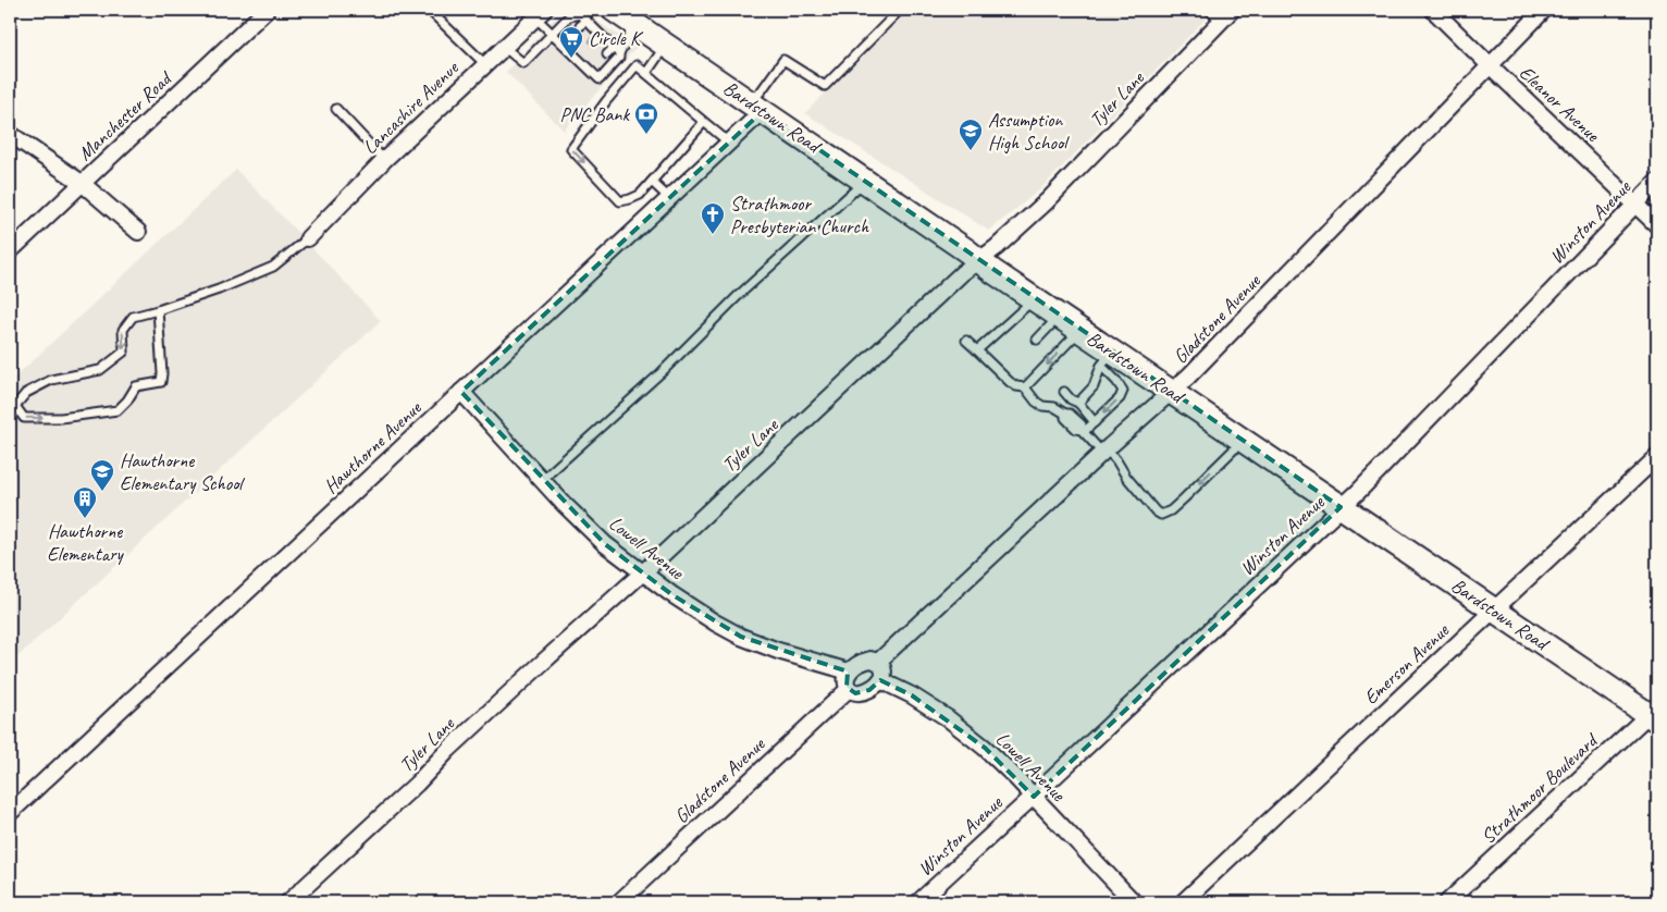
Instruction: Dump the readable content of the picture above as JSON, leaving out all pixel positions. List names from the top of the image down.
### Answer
{
  "streets": {
    "main road": ["Bardstown Road"],
    "street": [
      "Tyler Lane",
      "Eleanor Avenue",
      "Lancashire Avenue",
      "Manchester Road",
      "Winston Avenue",
      "Gladstone Avenue",
      "Hawthorne Avenue",
      "Lowell Avenue",
      "Emerson Avenue",
      "Strathmoor Boulevard"
    ]
  },
  "crossings": [
    ["Tyler Lane", "Bardstown Road"],
    ["Tyler Lane", "Lowell Avenue"],
    ["Eleanor Avenue", "Winston Avenue"],
    ["Eleanor Avenue", "Gladstone Avenue"],
    ["Bardstown Road", "Winston Avenue"],
    ["Bardstown Road", "Gladstone Avenue"],
    ["Bardstown Road", "Hawthorne Avenue"],
    ["Bardstown Road", "Emerson Avenue"],
    ["Bardstown Road", "Strathmoor Boulevard"],
    ["Winston Avenue", "Lowell Avenue"],
    ["Gladstone Avenue", "Lowell Avenue"],
    ["Hawthorne Avenue", "Lowell Avenue"]
  ],
  "places": {
    "supermarket": ["Circle K"],
    "bank": ["PNC Bank"],
    "school or university": ["Assumption High School", "Hawthorne Elementary School"],
    "church": ["Strathmoor Presbyterian Church"],
    "building": ["Hawthorne Elementary"]
  }
}
